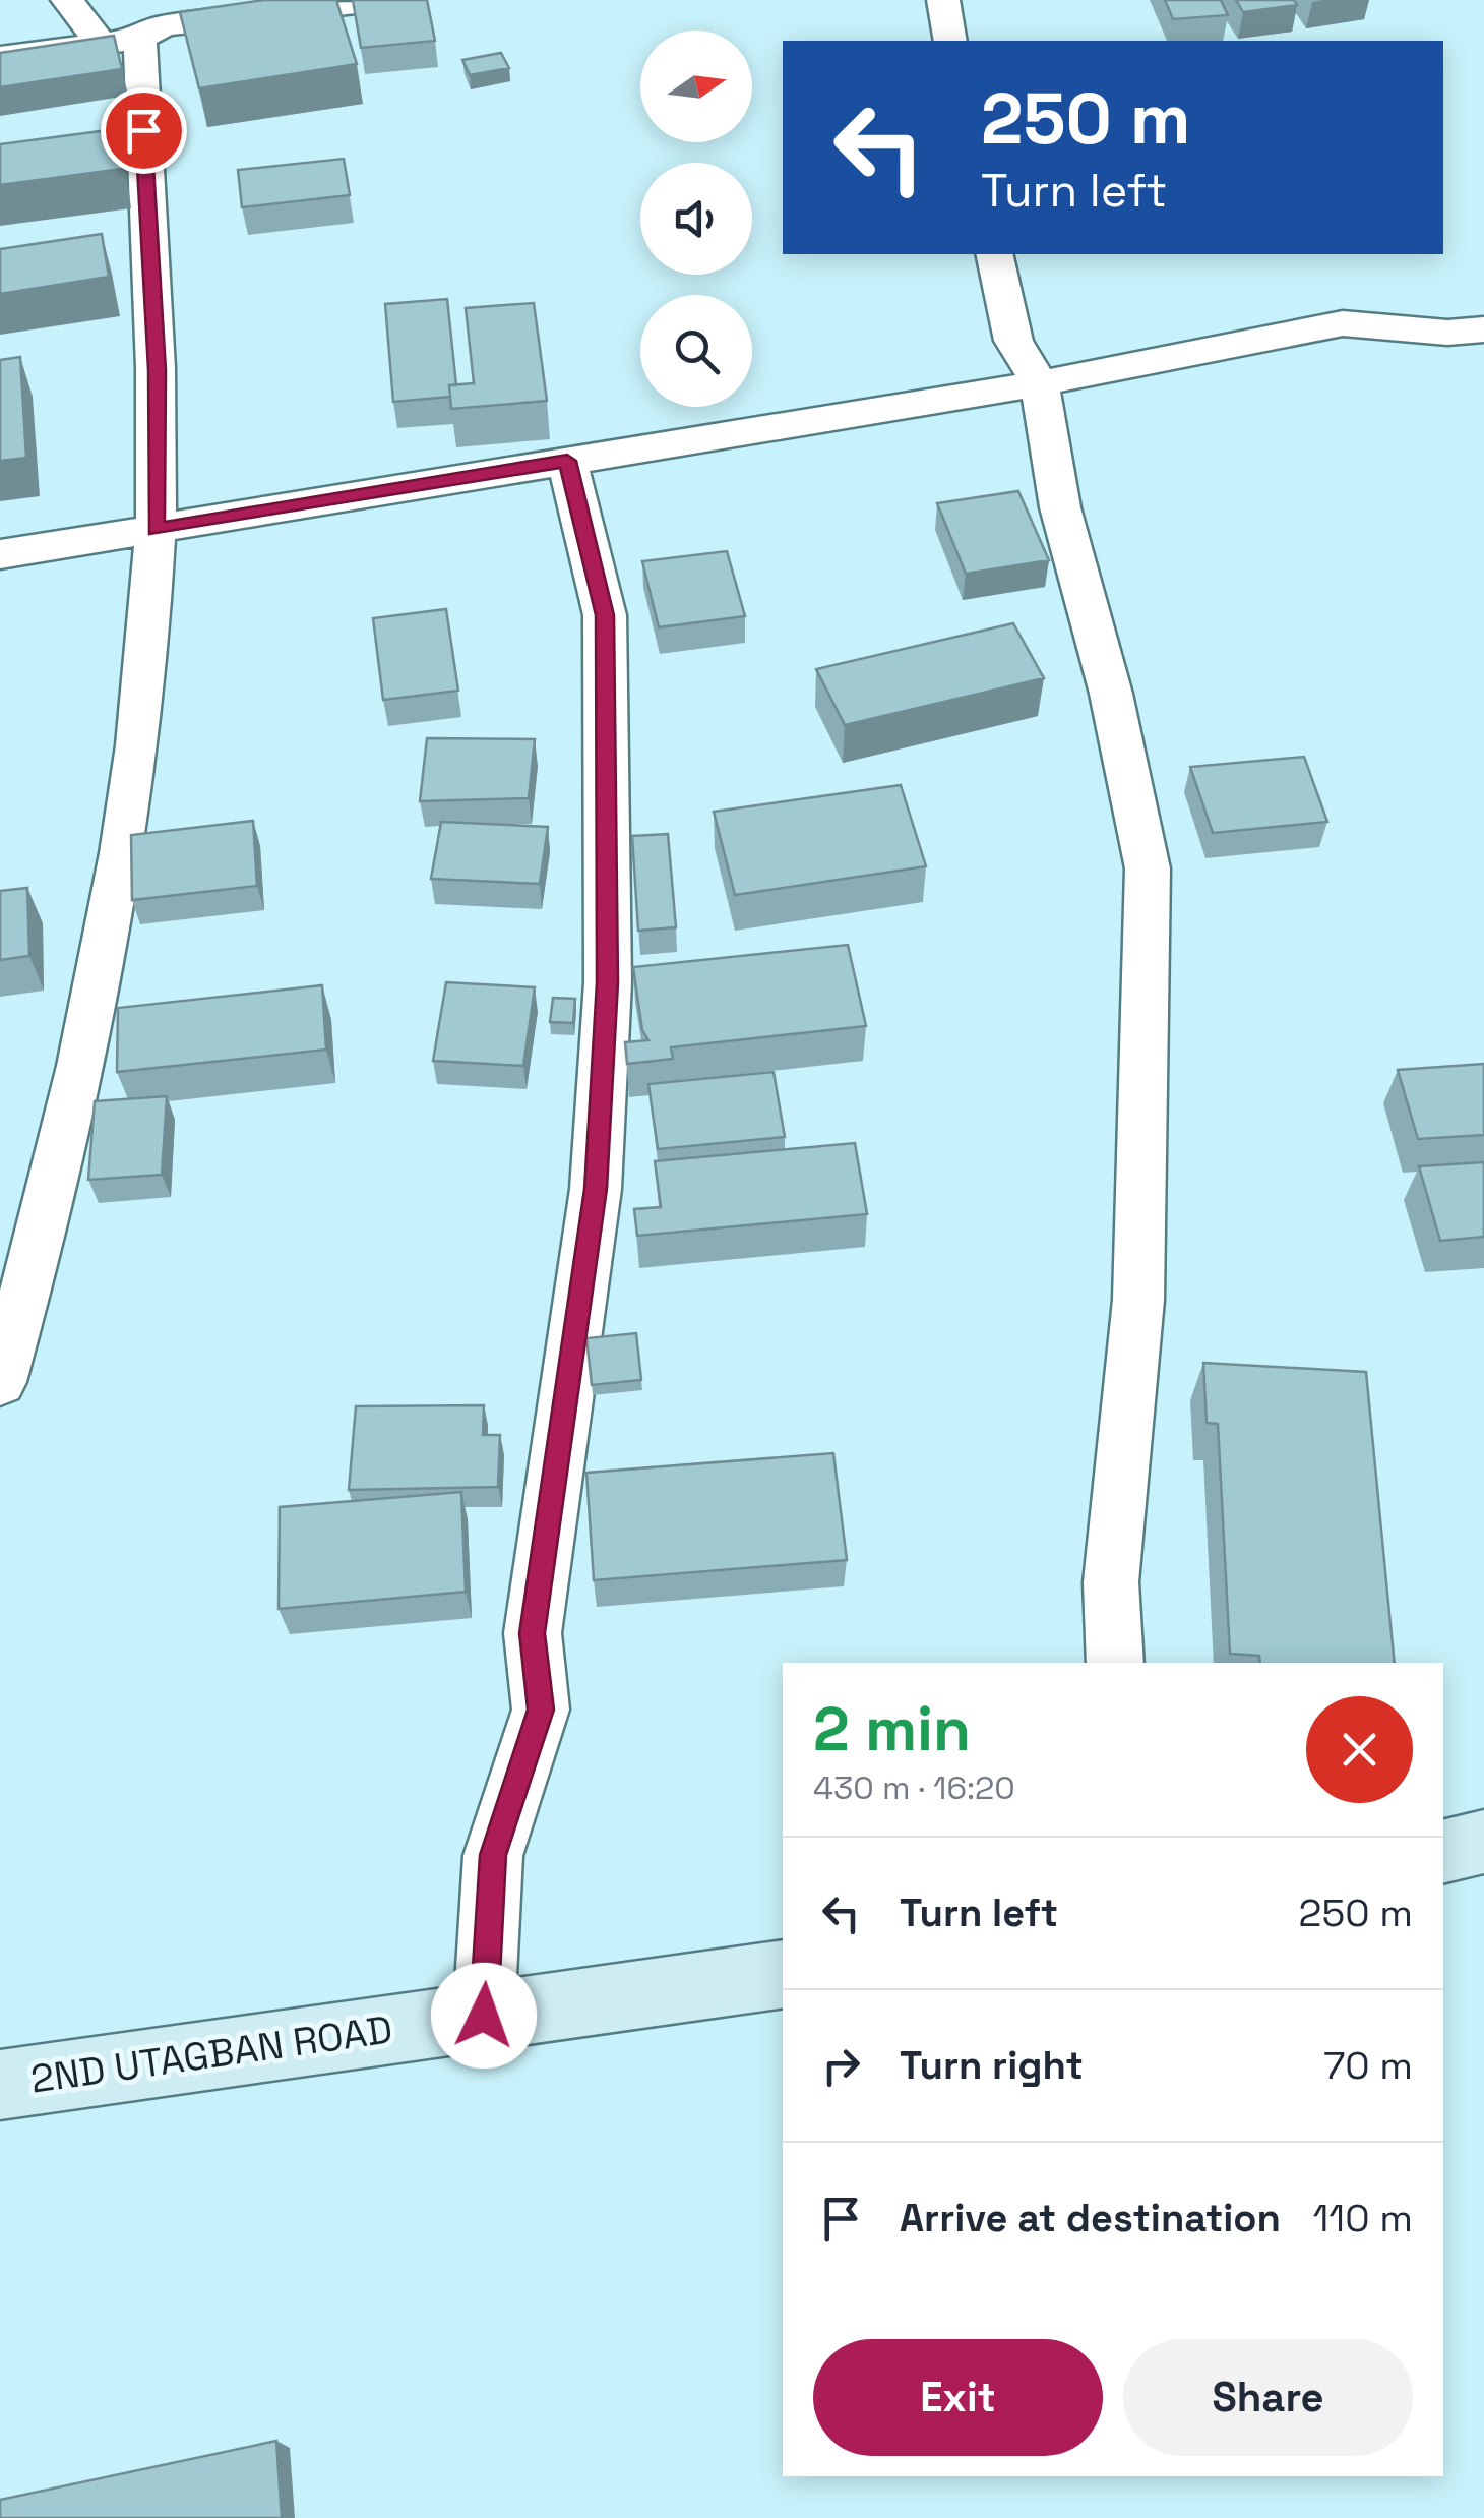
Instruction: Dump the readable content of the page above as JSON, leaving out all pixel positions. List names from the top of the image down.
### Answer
{
  "streets": {
    "street": ["2ND UTAGBAN ROAD"]
  },
  "north": "right",
  "page": {
    "turn": ["250 m", "Turn left"],
    "heading": ["2 min", "430 m · 16:20"],
    "list": [
      {
        "name": "Turn left",
        "value": "250 m"
      },
      {
        "name": "Turn right",
        "value": "70 m"
      },
      {
        "name": "Arrive at destination",
        "value": "110 m"
      }
    ],
    "buttons": ["Exit", "Share"]
  }
}
